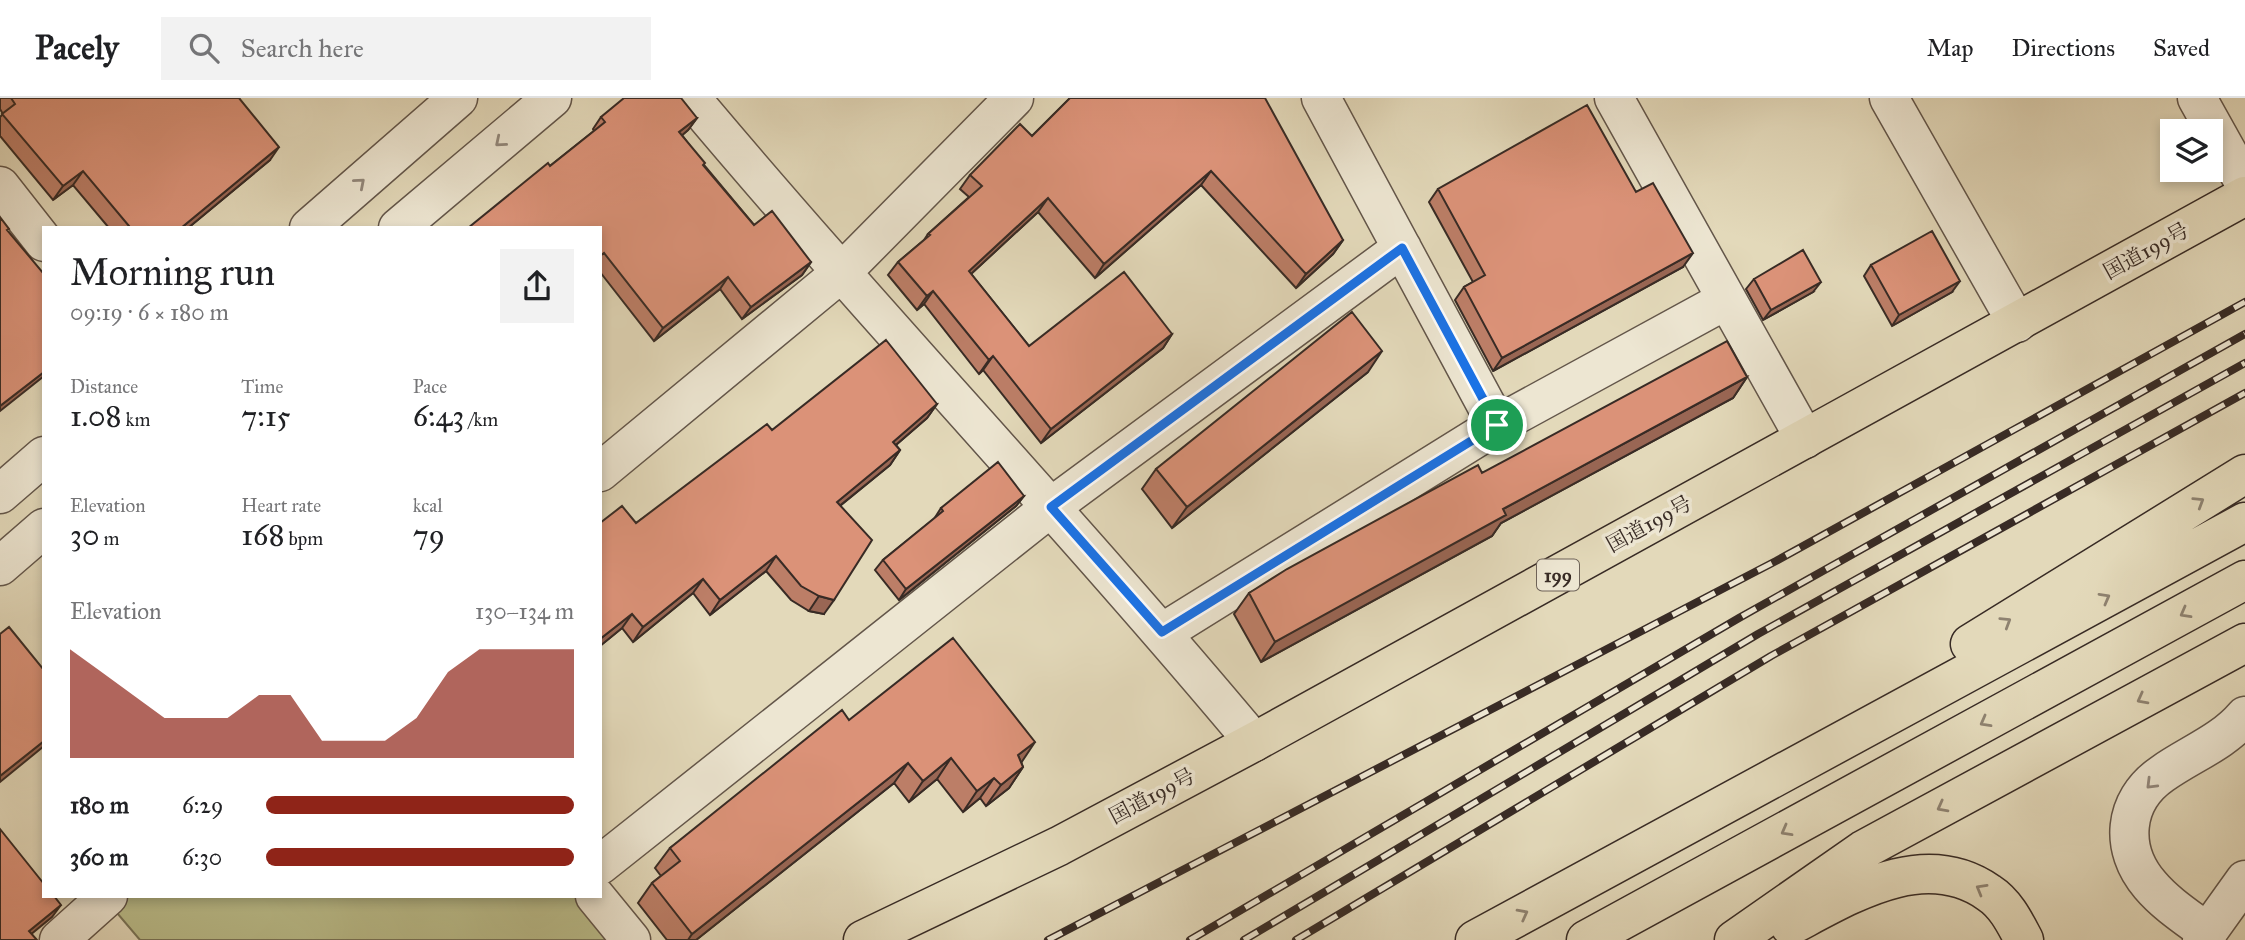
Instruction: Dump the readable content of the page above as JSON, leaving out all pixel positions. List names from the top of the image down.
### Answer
{
  "streets": {
    "highway": ["国道199号", "199"]
  },
  "page": {
    "header": "Pacely",
    "search": "Search here",
    "nav": ["Map", "Directions", "Saved"],
    "heading": ["Morning run", "09:19 · 6 × 180 m"],
    "stats": [
      ["Distance", "1.08 km"],
      ["Time", "7:15"],
      ["Pace", "6:43 /km"],
      ["Elevation", "30 m"],
      ["Heart rate", "168 bpm"],
      ["kcal", "79"]
    ],
    "chart": ["Elevation", "130–134 m"],
    "list": [
      {
        "name": "180 m",
        "note": "6:29"
      },
      {
        "name": "360 m",
        "note": "6:30"
      }
    ]
  }
}
